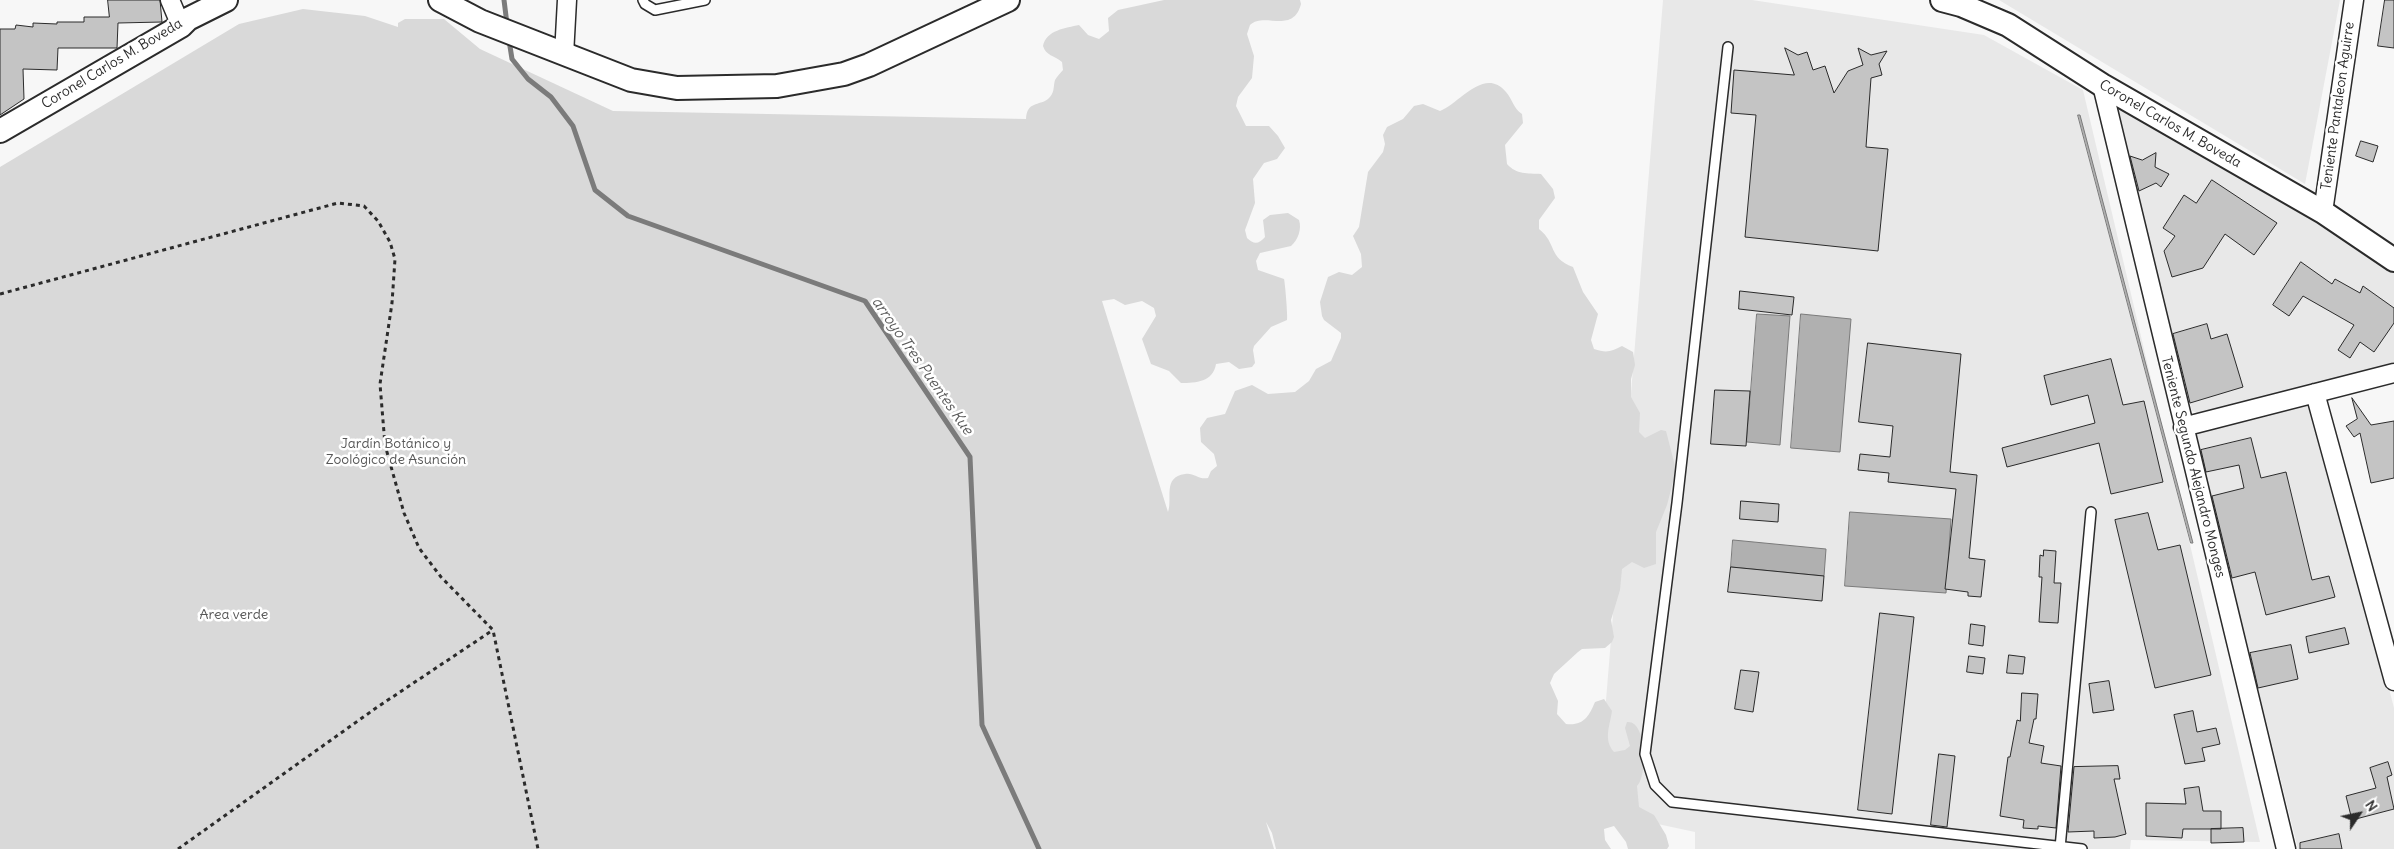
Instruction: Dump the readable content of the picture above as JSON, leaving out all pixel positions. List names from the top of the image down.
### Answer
{
  "streets": {
    "street": ["Coronel Carlos M. Boveda", "Teniente Pantaleon Aguirre", "Teniente Segundo Alejandro Monges"]
  },
  "crossings": [
    ["Coronel Carlos M. Boveda", "Teniente Pantaleon Aguirre"],
    ["Coronel Carlos M. Boveda", "Teniente Segundo Alejandro Monges"]
  ],
  "water": ["arroyo Tres Puentes Kue"],
  "parks": ["Jardín Botánico y Zoológico de Asunción", "Area verde"],
  "north": "top right"
}
